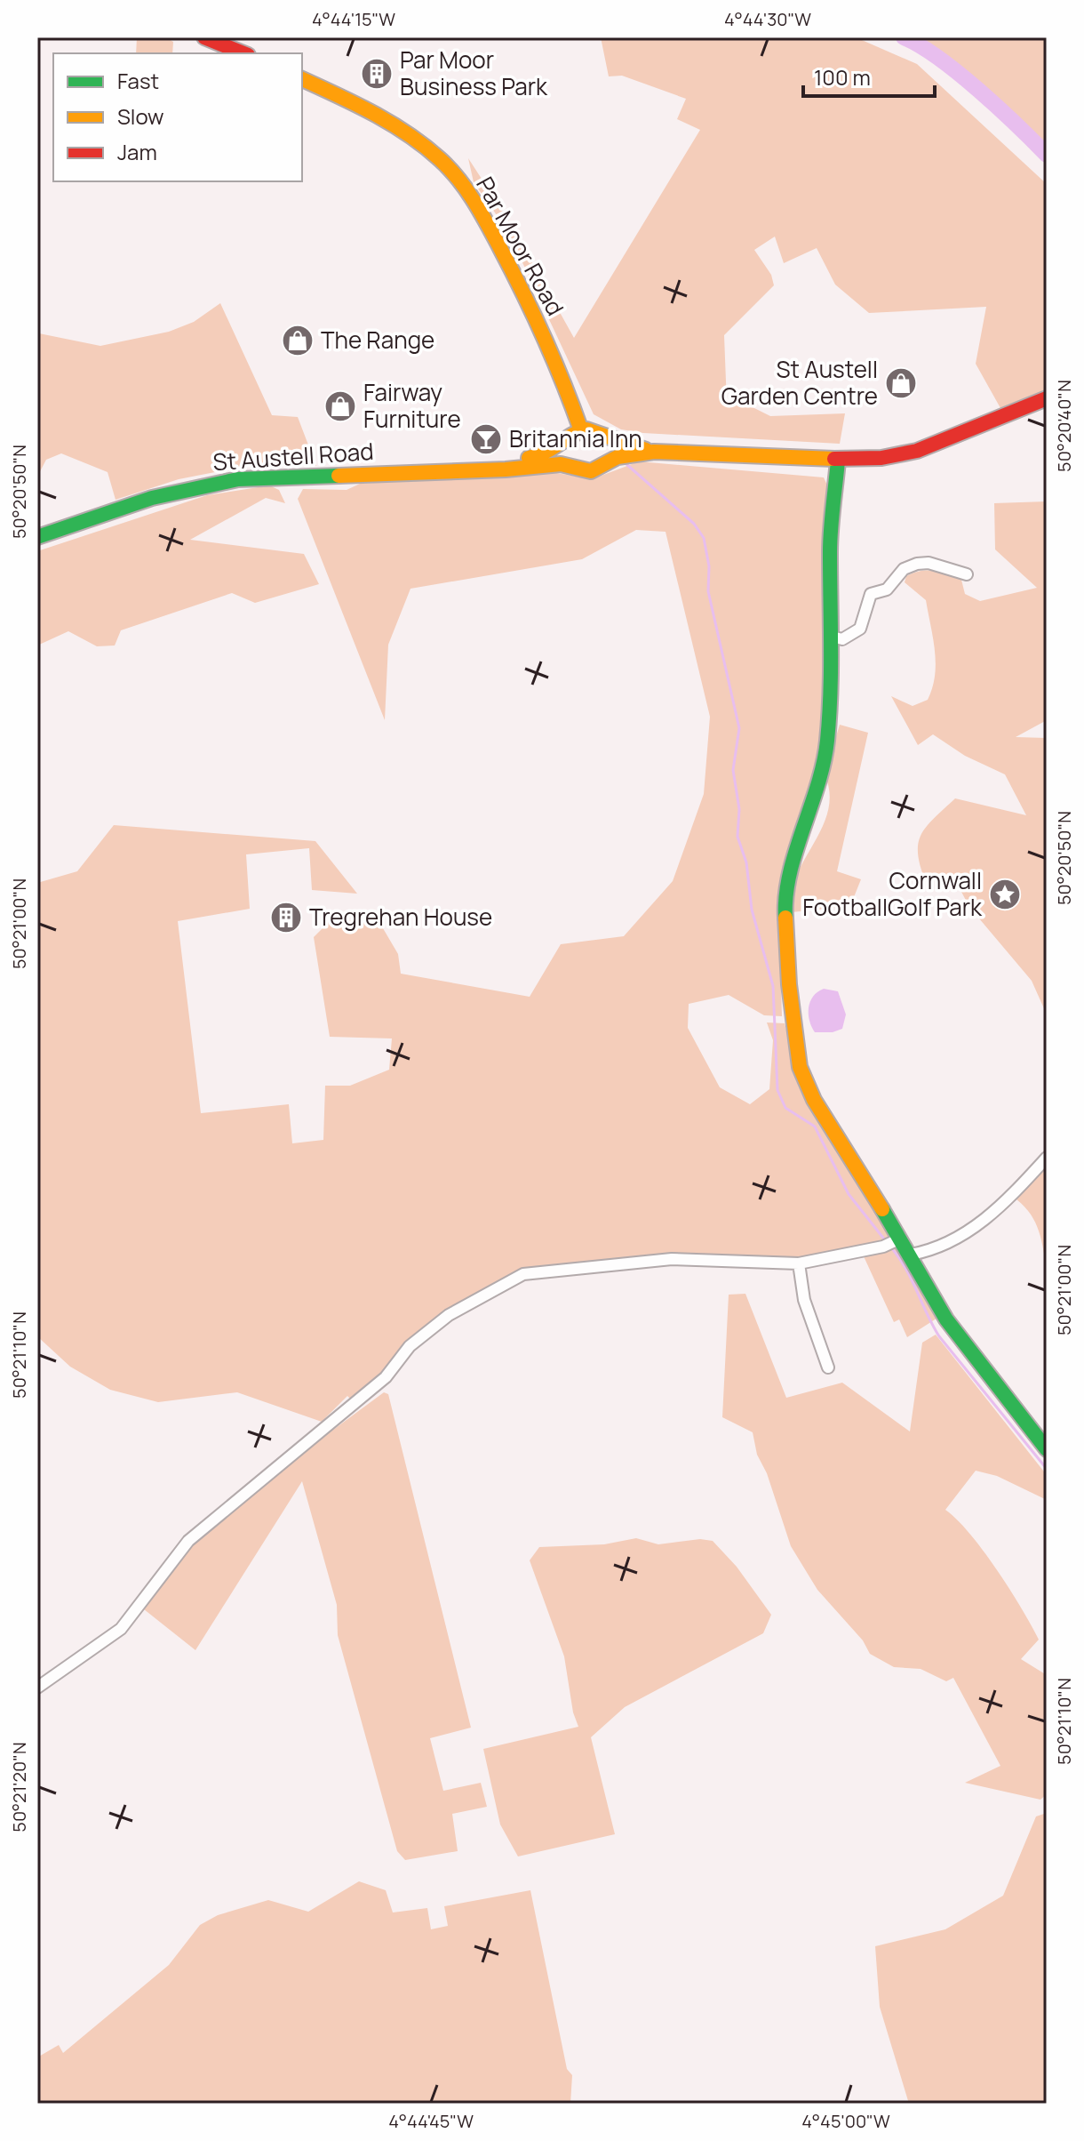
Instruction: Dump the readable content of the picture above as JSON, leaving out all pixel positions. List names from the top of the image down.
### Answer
{
  "streets": {
    "main road": ["Par Moor Road", "St Austell Road"]
  },
  "places": {
    "building": ["Par Moor Business Park", "Tregrehan House"],
    "shop": ["The Range", "St Austell Garden Centre", "Fairway Furniture"],
    "bar": ["Britannia Inn"],
    "place": ["Cornwall FootballGolf Park"]
  },
  "legend": ["Fast", "Slow", "Jam"],
  "scale_bar": "100 m",
  "coordinates": [
    "4°44'15\"W",
    "4°44'30\"W",
    "50°20'40\"N",
    "50°20'50\"N",
    "50°21'00\"N",
    "50°21'10\"N",
    "50°21'20\"N",
    "4°44'45\"W",
    "4°45'00\"W"
  ]
}
